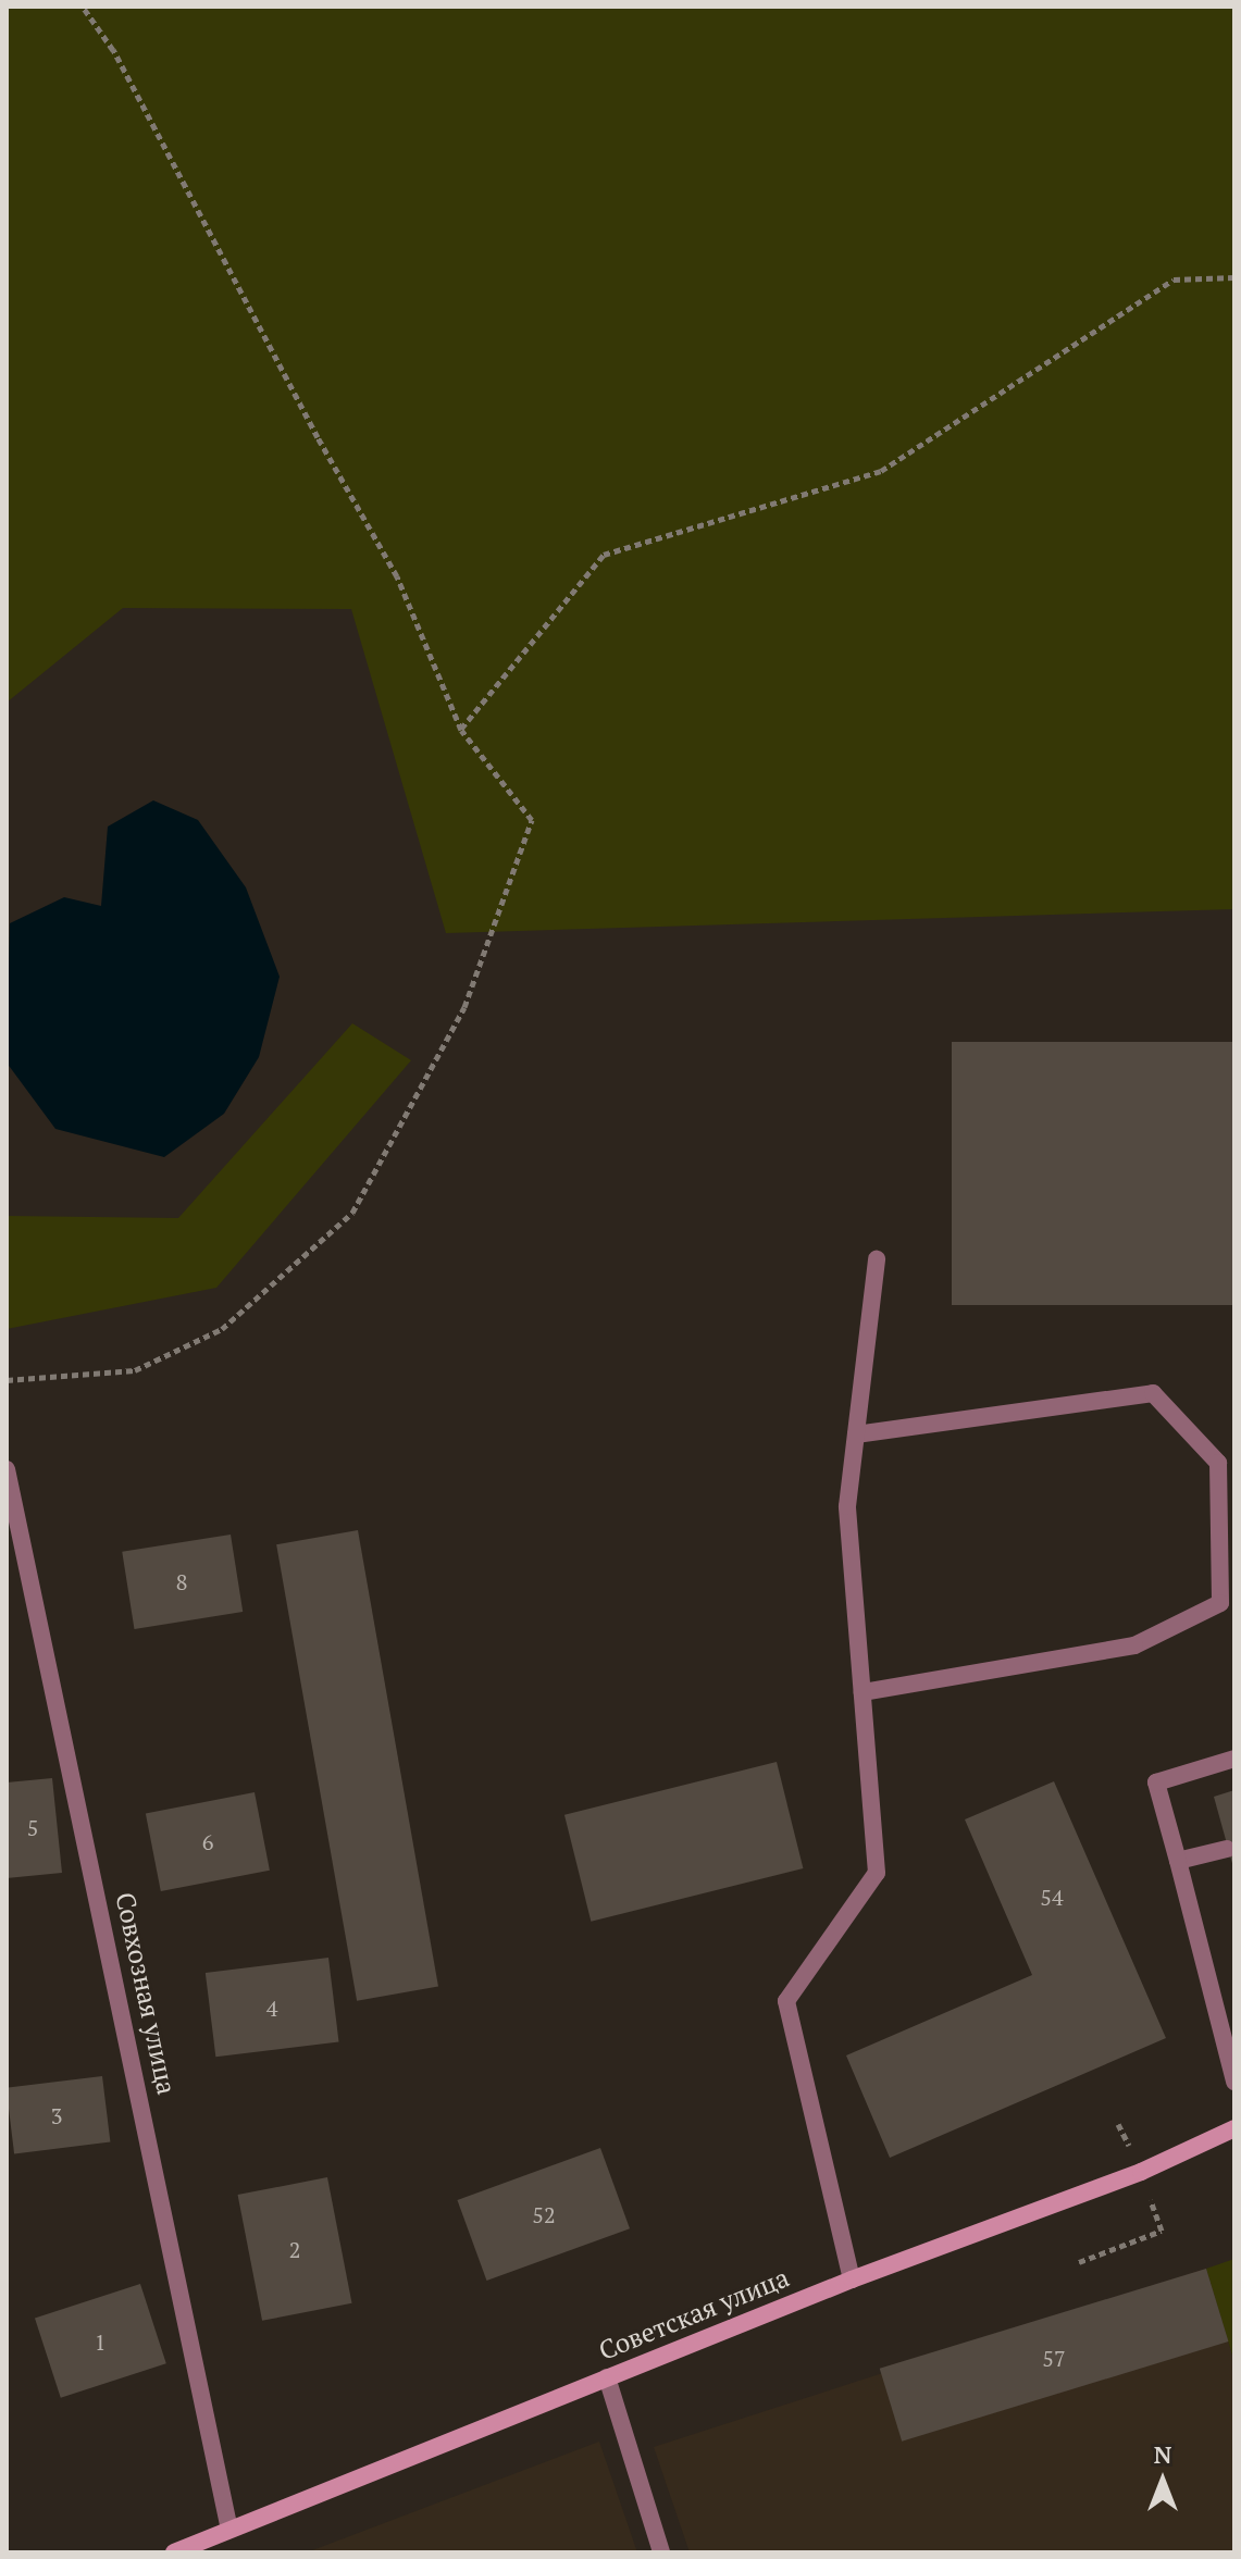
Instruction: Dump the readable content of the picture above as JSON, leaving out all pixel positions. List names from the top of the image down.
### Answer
{
  "streets": {
    "main road": ["Советская улица"],
    "street": ["Совхозная улица"]
  },
  "crossings": [
    ["Совхозная улица", "Советская улица"]
  ],
  "house_numbers": [
    "8",
    "5",
    "6",
    "54",
    "4",
    "3",
    "52",
    "2",
    "1",
    "57"
  ],
  "north": "top"
}
